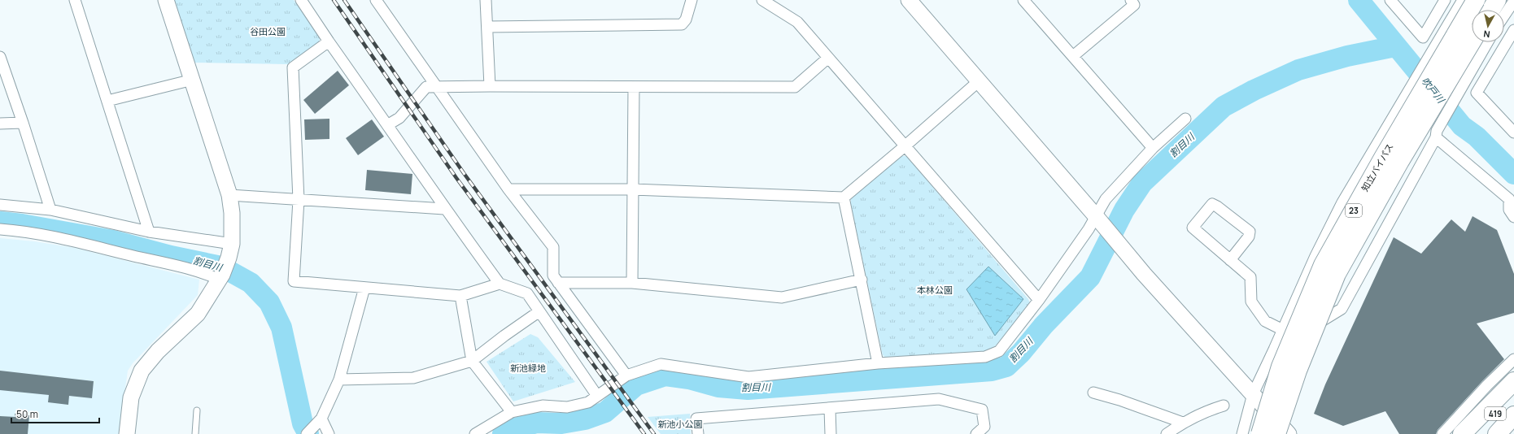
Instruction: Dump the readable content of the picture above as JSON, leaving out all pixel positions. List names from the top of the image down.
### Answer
{
  "streets": {
    "highway": ["知立バイパス", "23", "419"]
  },
  "water": ["吹戸川", "割目川"],
  "parks": [
    "谷田公園",
    "本林公園",
    "新池緑地",
    "新池小公園"
  ],
  "scale_bar": "50 m",
  "north": "bottom"
}
